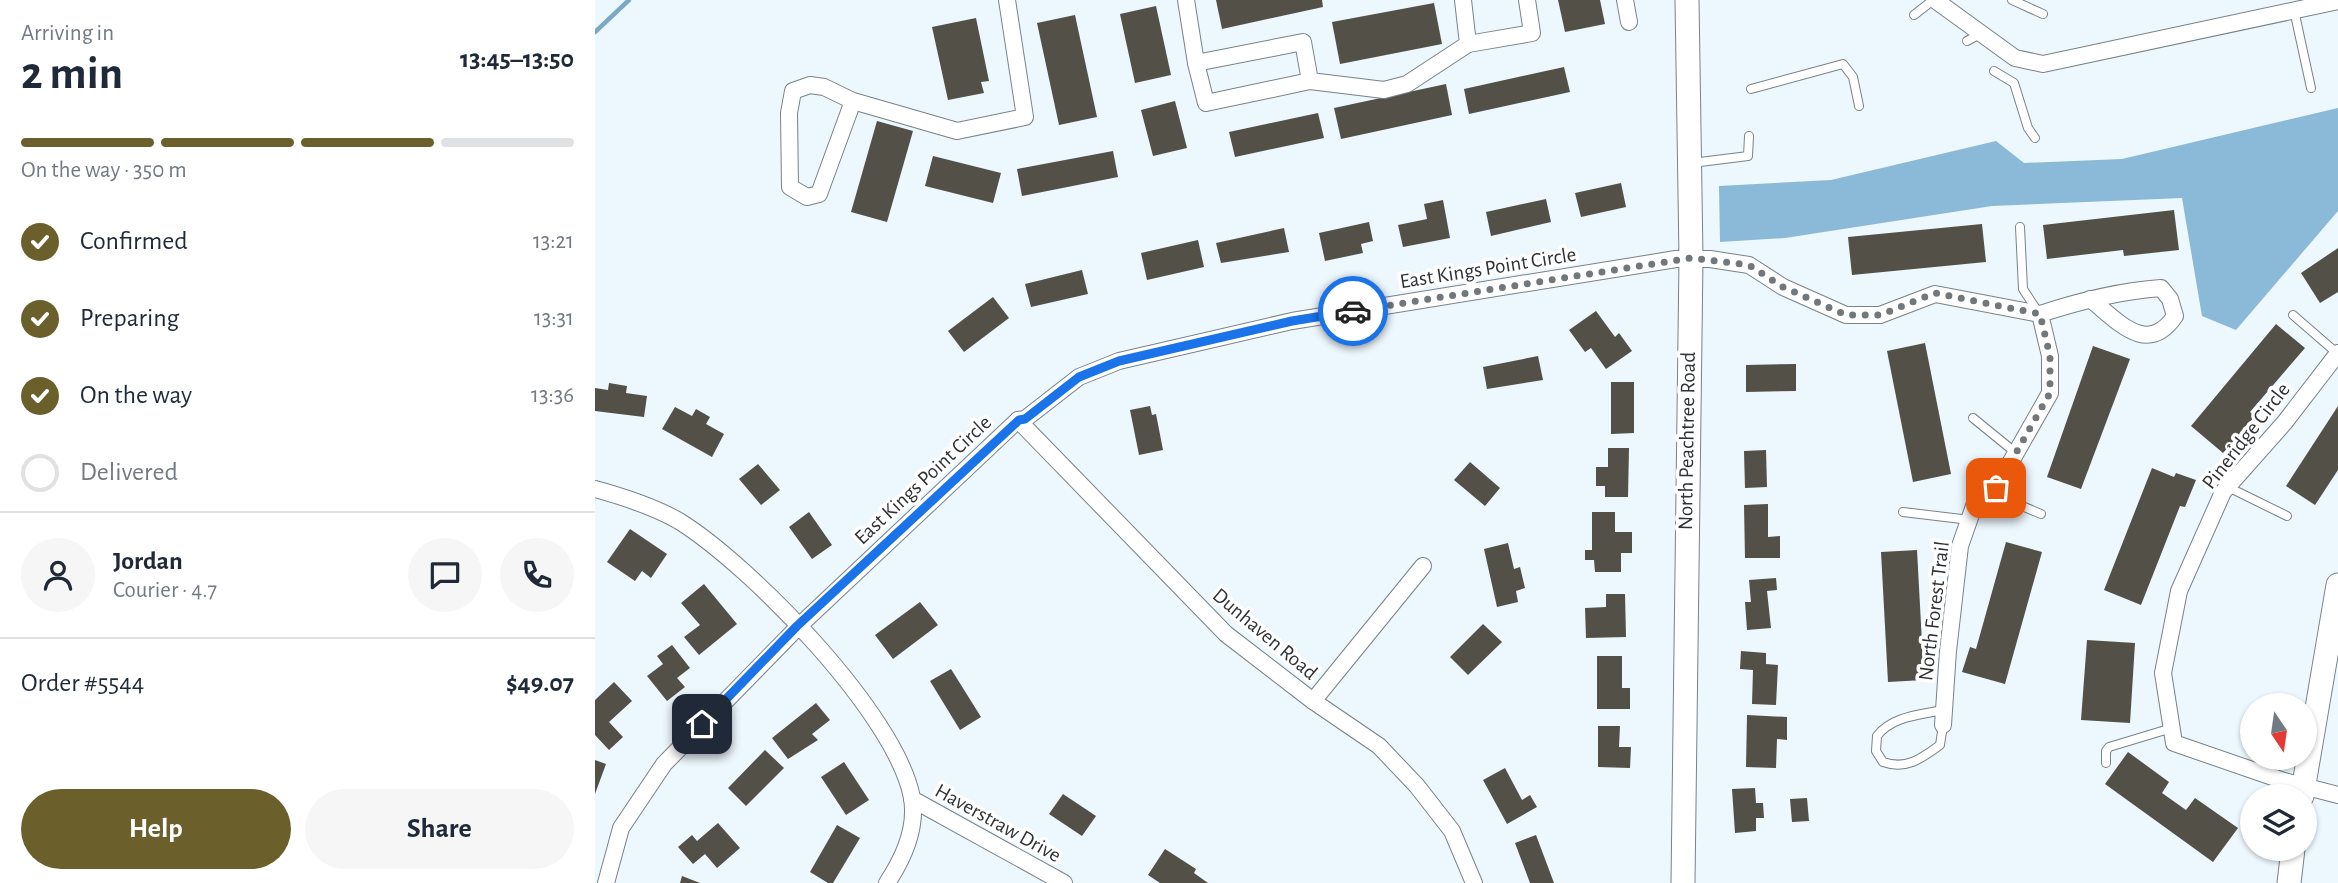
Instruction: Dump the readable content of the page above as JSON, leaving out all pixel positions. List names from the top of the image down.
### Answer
{
  "streets": {
    "street": [
      "East Kings Point Circle",
      "Pineridge Circle",
      "North Peachtree Road",
      "North Forest Trail",
      "Dunhaven Road",
      "Haverstraw Drive"
    ]
  },
  "crossings": [
    ["East Kings Point Circle", "North Peachtree Road"],
    ["East Kings Point Circle", "Dunhaven Road"]
  ],
  "north": "bottom",
  "page": {
    "heading": ["2 min", "Arriving in", "13:45–13:50"],
    "panel": [
      "Jordan",
      "Courier · 4.7",
      "Order #5544",
      "$49.07"
    ],
    "bar": "On the way · 350 m",
    "list": [
      ["Confirmed", "13:21"],
      ["Preparing", "13:31"],
      ["On the way", "13:36"],
      "Delivered"
    ],
    "buttons": ["Help", "Share"]
  }
}
